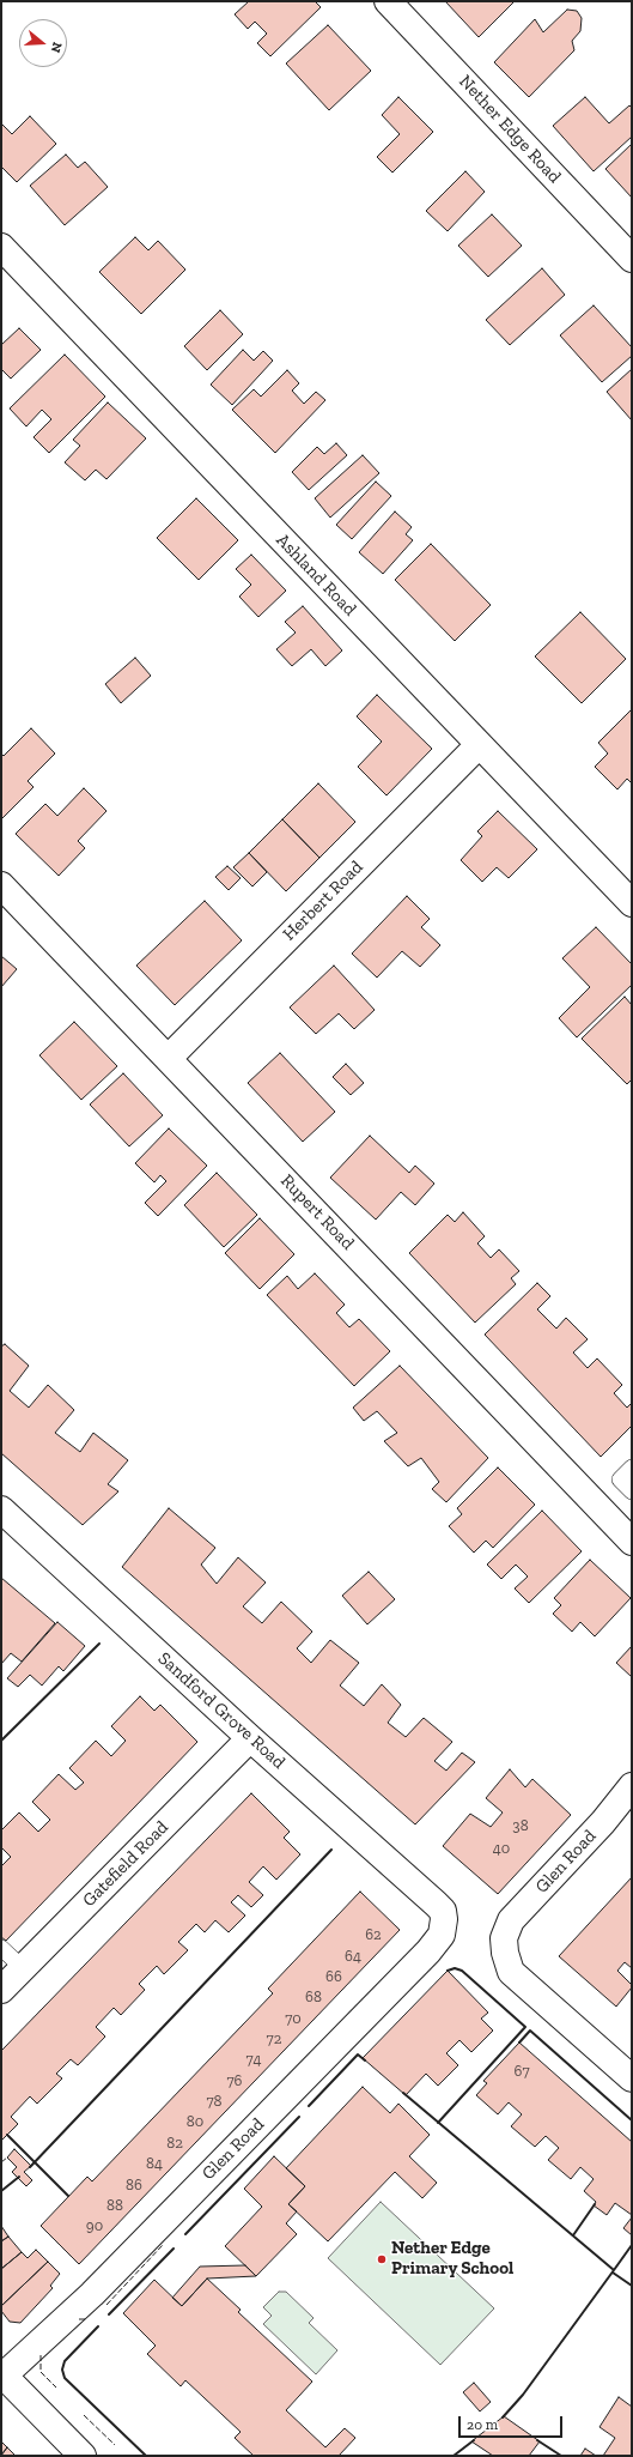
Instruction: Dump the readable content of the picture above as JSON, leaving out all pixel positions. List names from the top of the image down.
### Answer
{
  "streets": {
    "street": [
      "Nether Edge Road",
      "Ashland Road",
      "Herbert Road",
      "Rupert Road",
      "Sandford Grove Road",
      "Glen Road",
      "Gatefield Road"
    ]
  },
  "crossings": [
    ["Ashland Road", "Herbert Road"],
    ["Herbert Road", "Rupert Road"],
    ["Sandford Grove Road", "Glen Road"],
    ["Sandford Grove Road", "Gatefield Road"]
  ],
  "places": ["Nether Edge Primary School"],
  "house_numbers": [
    "38",
    "40",
    "62",
    "64",
    "66",
    "68",
    "70",
    "72",
    "74",
    "67",
    "76",
    "78",
    "80",
    "82",
    "84",
    "86",
    "88",
    "90"
  ],
  "scale_bar": "20 m",
  "north": "right"
}
